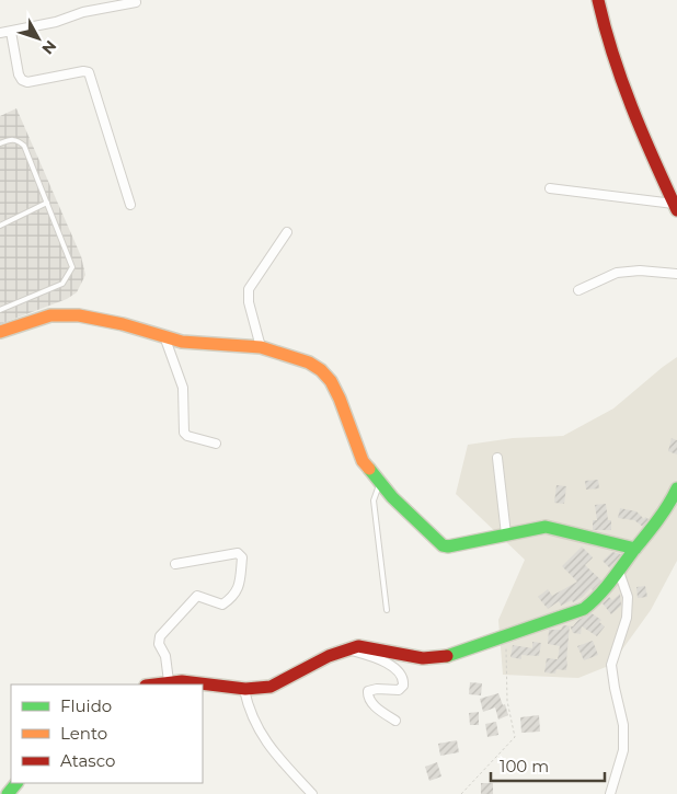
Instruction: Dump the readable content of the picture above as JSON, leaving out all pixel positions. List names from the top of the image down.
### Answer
{
  "legend": ["Fluido", "Lento", "Atasco"],
  "scale_bar": "100 m",
  "north": "bottom right"
}
